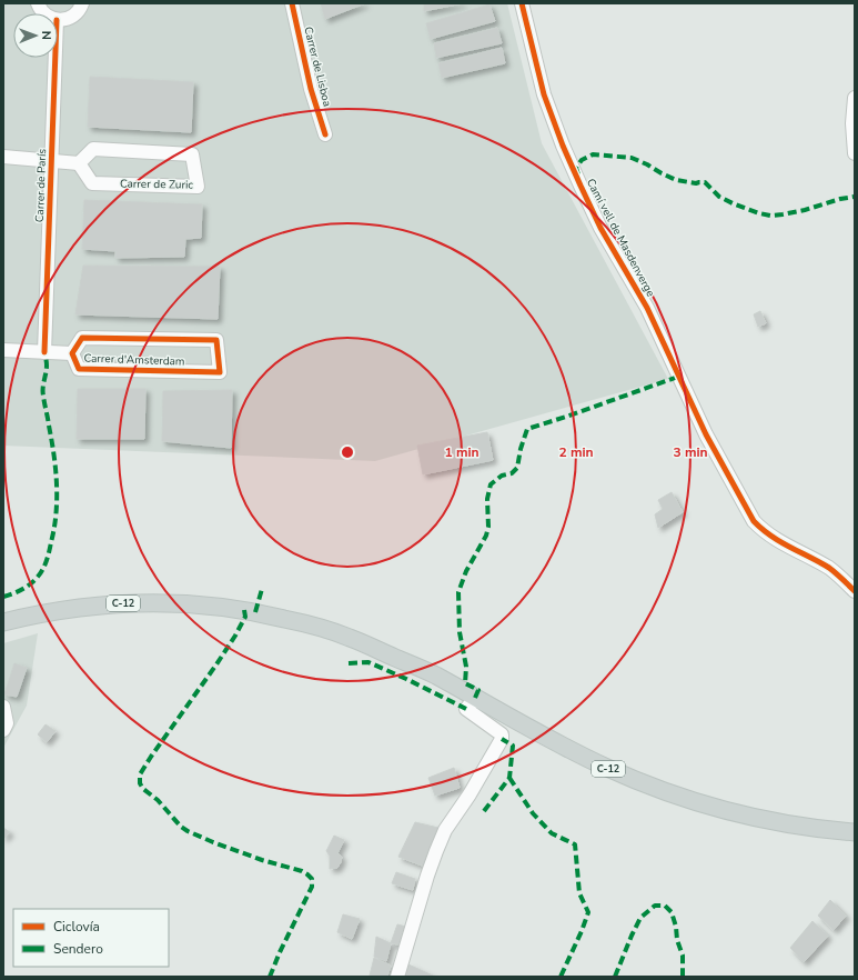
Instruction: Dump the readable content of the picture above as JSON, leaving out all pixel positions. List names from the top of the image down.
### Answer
{
  "streets": {
    "main road": ["C-12"],
    "street": [
      "Carrer de Lisboa",
      "Carrer de Zuric",
      "Carrer de París",
      "Camí vell de Masdenverge",
      "Carrer d'Amsterdam"
    ]
  },
  "crossings": [
    ["Carrer de París", "Carrer d'Amsterdam"]
  ],
  "legend": ["Ciclovía", "Sendero"],
  "north": "right",
  "rings": ["1 min", "2 min", "3 min"]
}
